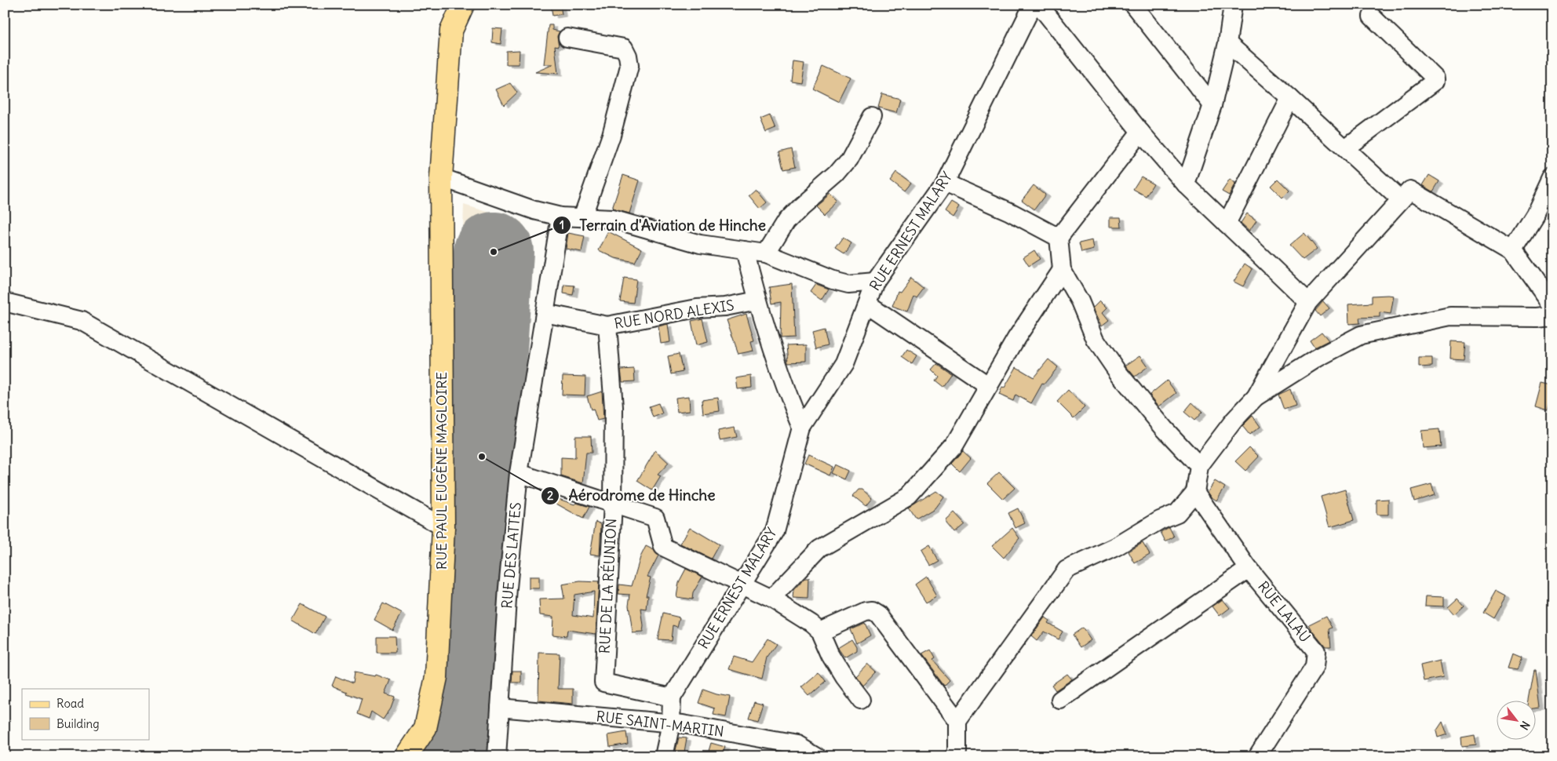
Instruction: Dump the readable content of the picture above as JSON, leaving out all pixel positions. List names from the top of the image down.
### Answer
{
  "streets": {
    "main road": ["RUE PAUL EUGÈNE MAGLOIRE"],
    "street": [
      "RUE ERNEST MALARY",
      "RUE NORD ALEXIS",
      "RUE DES LATTES",
      "RUE DE LA RÉUNION",
      "RUE LALAU",
      "RUE SAINT-MARTIN"
    ]
  },
  "crossings": [
    ["RUE ERNEST MALARY", "RUE DE LA RÉUNION"],
    ["RUE ERNEST MALARY", "RUE SAINT-MARTIN"],
    ["RUE NORD ALEXIS", "RUE DES LATTES"],
    ["RUE NORD ALEXIS", "RUE DE LA RÉUNION"],
    ["RUE DES LATTES", "RUE SAINT-MARTIN"]
  ],
  "places": ["Terrain d'Aviation de Hinche", "Aérodrome de Hinche"],
  "legend": ["Road", "Building"],
  "north": "bottom right"
}
